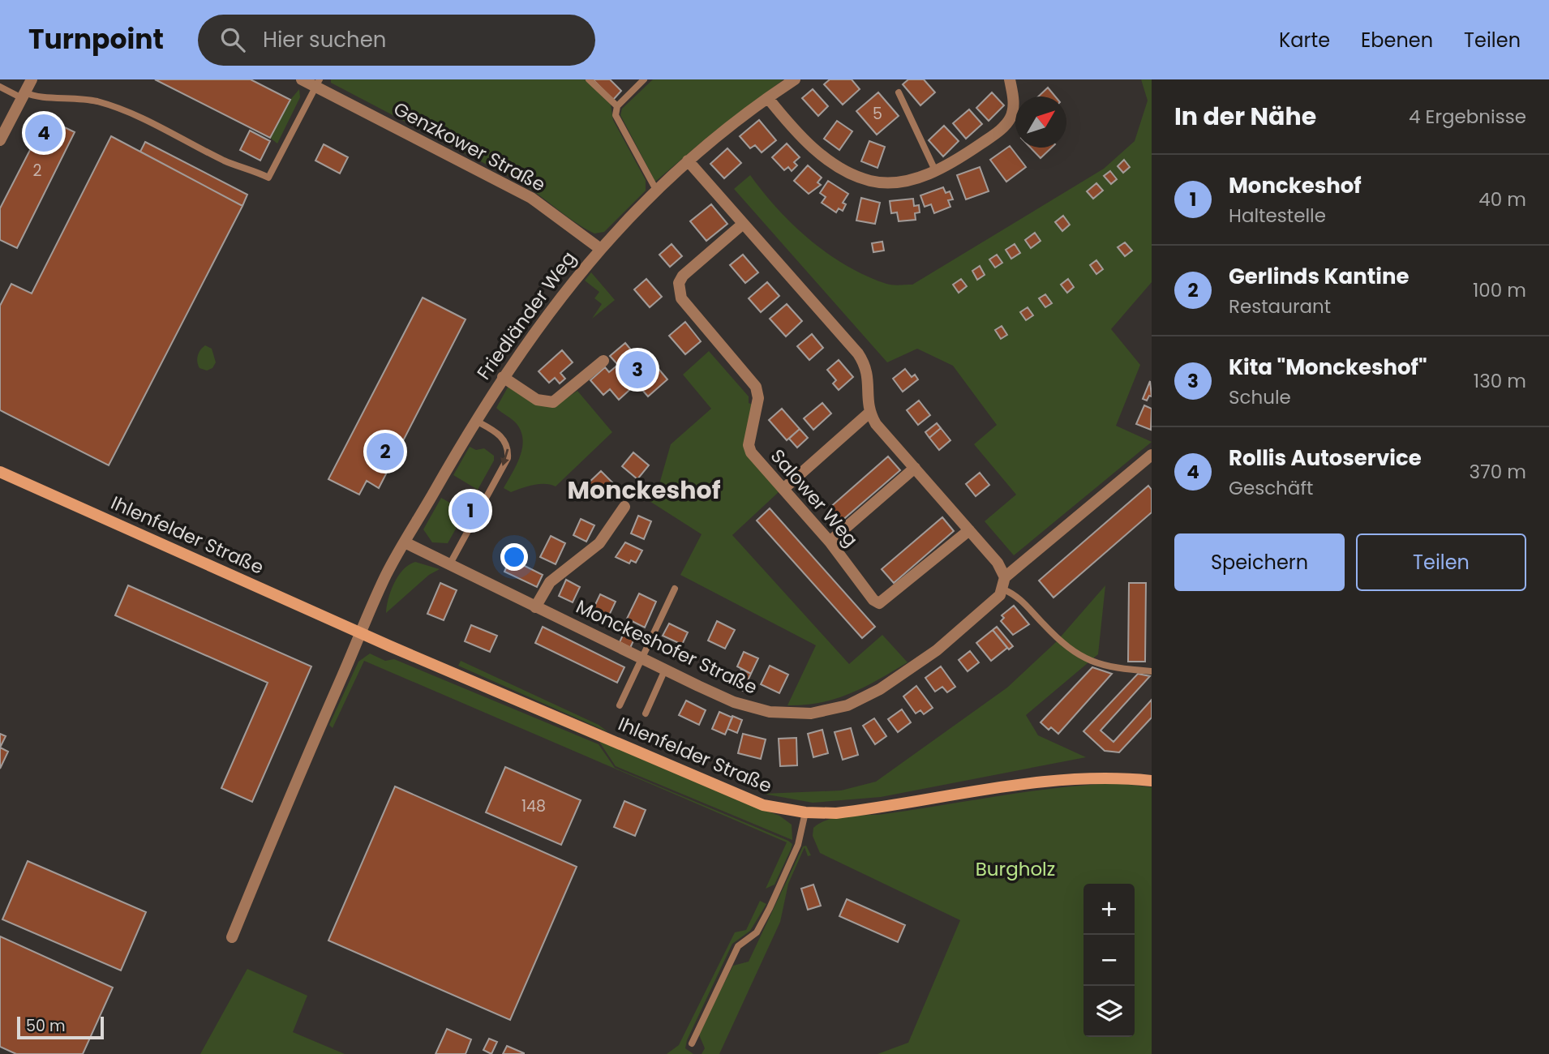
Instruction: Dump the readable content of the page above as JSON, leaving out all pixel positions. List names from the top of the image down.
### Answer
{
  "streets": {
    "main road": ["Ihlenfelder Straße"],
    "street": [
      "Genzkower Straße",
      "Friedländer Weg",
      "Salower Weg",
      "Monckeshofer Straße"
    ]
  },
  "crossings": [
    ["Genzkower Straße", "Friedländer Weg"],
    ["Friedländer Weg", "Ihlenfelder Straße"],
    ["Friedländer Weg", "Monckeshofer Straße"]
  ],
  "districts": ["Monckeshof"],
  "parks": ["Burgholz"],
  "house_numbers": ["5", "2", "148"],
  "scale_bar": "50 m",
  "north": "top right",
  "page": {
    "header": "Turnpoint",
    "search": "Hier suchen",
    "nav": ["Karte", "Ebenen", "Teilen"],
    "heading": ["In der Nähe", "4 Ergebnisse"],
    "pins": [
      "4",
      "3",
      "2",
      "1"
    ],
    "list": [
      {
        "mark": "1",
        "name": "Monckeshof",
        "note": "Haltestelle",
        "value": "40 m"
      },
      {
        "mark": "2",
        "name": "Gerlinds Kantine",
        "note": "Restaurant",
        "value": "100 m"
      },
      {
        "mark": "3",
        "name": "Kita \"Monckeshof\"",
        "note": "Schule",
        "value": "130 m"
      },
      {
        "mark": "4",
        "name": "Rollis Autoservice",
        "note": "Geschäft",
        "value": "370 m"
      }
    ],
    "buttons": ["Speichern", "Teilen"],
    "map_buttons": ["+", "−"],
    "scale": "50 m"
  }
}
